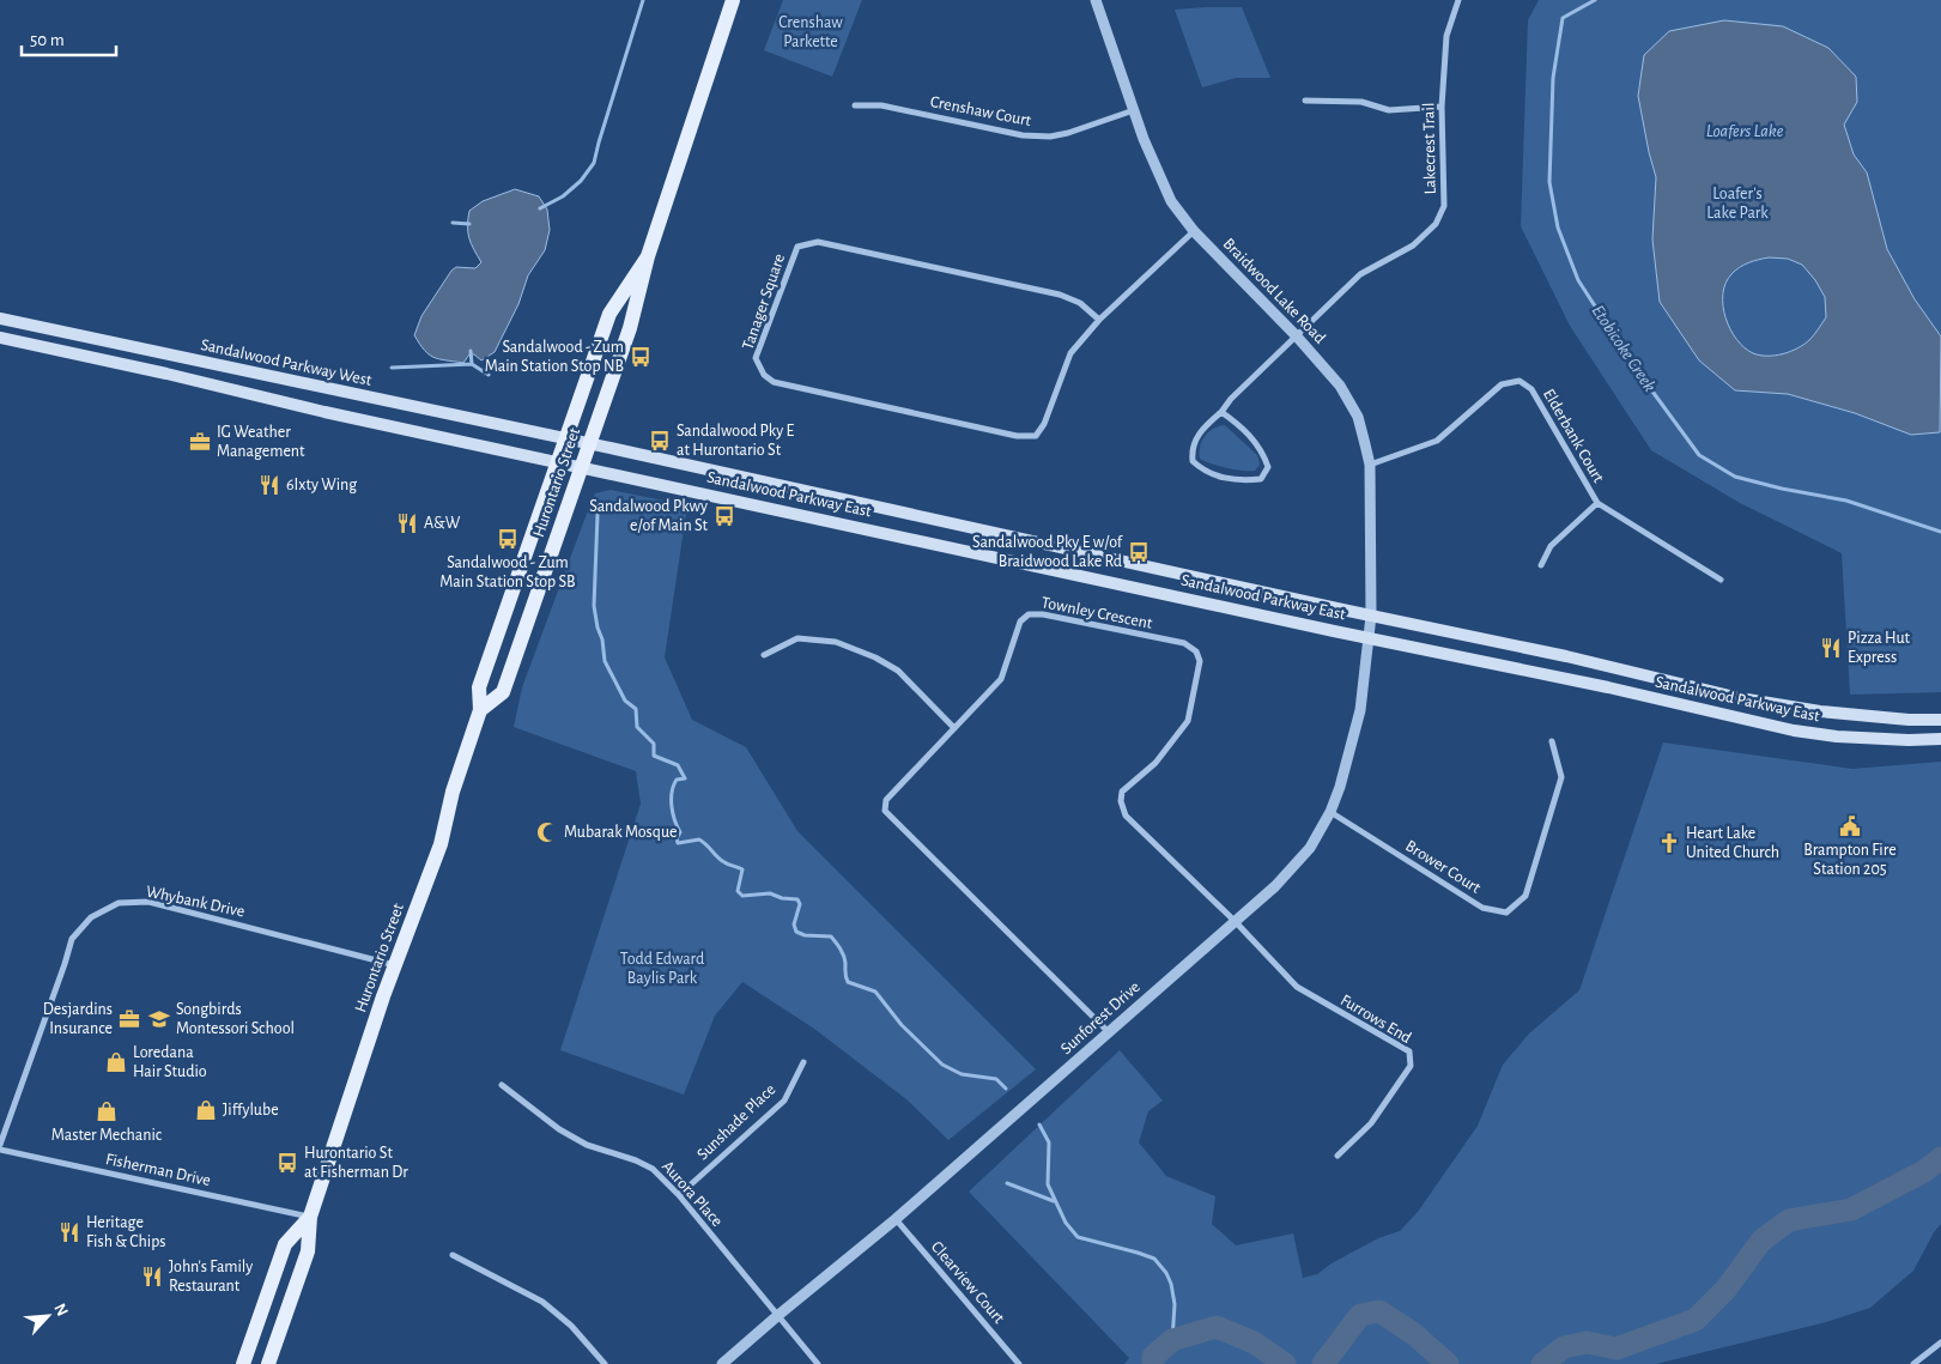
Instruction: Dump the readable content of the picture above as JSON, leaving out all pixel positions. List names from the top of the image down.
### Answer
{
  "streets": {
    "main road": ["Sandalwood Parkway West", "Hurontario Street", "Sandalwood Parkway East"],
    "street": [
      "Crenshaw Court",
      "Lakecrest Trail",
      "Braidwood Lake Road",
      "Tanager Square",
      "Elderbank Court",
      "Townley Crescent",
      "Brower Court",
      "Whybank Drive",
      "Sunforest Drive",
      "Furrows End",
      "Sunshade Place",
      "Fisherman Drive",
      "Aurora Place",
      "Clearview Court"
    ]
  },
  "crossings": [
    ["Crenshaw Court", "Braidwood Lake Road"],
    ["Lakecrest Trail", "Braidwood Lake Road"],
    ["Braidwood Lake Road", "Tanager Square"],
    ["Braidwood Lake Road", "Elderbank Court"],
    ["Braidwood Lake Road", "Sandalwood Parkway East"],
    ["Braidwood Lake Road", "Sunforest Drive"],
    ["Sandalwood Parkway West", "Hurontario Street"],
    ["Sandalwood Parkway West", "Sandalwood Parkway East"],
    ["Hurontario Street", "Sandalwood Parkway East"],
    ["Hurontario Street", "Whybank Drive"],
    ["Hurontario Street", "Fisherman Drive"],
    ["Sandalwood Parkway East", "Sunforest Drive"],
    ["Townley Crescent", "Sunforest Drive"],
    ["Townley Crescent", "Furrows End"],
    ["Brower Court", "Sunforest Drive"],
    ["Sunforest Drive", "Furrows End"],
    ["Sunforest Drive", "Aurora Place"],
    ["Sunforest Drive", "Clearview Court"],
    ["Sunshade Place", "Aurora Place"]
  ],
  "water": ["Loafers Lake", "Etobicoke Creek"],
  "parks": ["Crenshaw Parkette", "Loafer's Lake Park", "Todd Edward Baylis Park"],
  "places": {
    "bus stop": [
      "Sandalwood - Zum Main Station Stop NB",
      "Sandalwood Pky E at Hurontario St",
      "Sandalwood Pkwy e/of Main St",
      "Sandalwood - Zum Main Station Stop SB",
      "Sandalwood Pky E w/of Braidwood Lake Rd",
      "Hurontario St at Fisherman Dr"
    ],
    "office": ["IG Weather Management", "Desjardins Insurance"],
    "restaurant": [
      "6Ixty Wing",
      "A&W",
      "Pizza Hut Express",
      "Heritage Fish & Chips",
      "John's Family Restaurant"
    ],
    "public building": ["Brampton Fire Station 205"],
    "mosque": ["Mubarak Mosque"],
    "church": ["Heart Lake United Church"],
    "school or university": ["Songbirds Montessori School"],
    "shop": ["Loredana Hair Studio", "Jiffylube", "Master Mechanic"]
  },
  "scale_bar": "50 m",
  "north": "top right"
}
